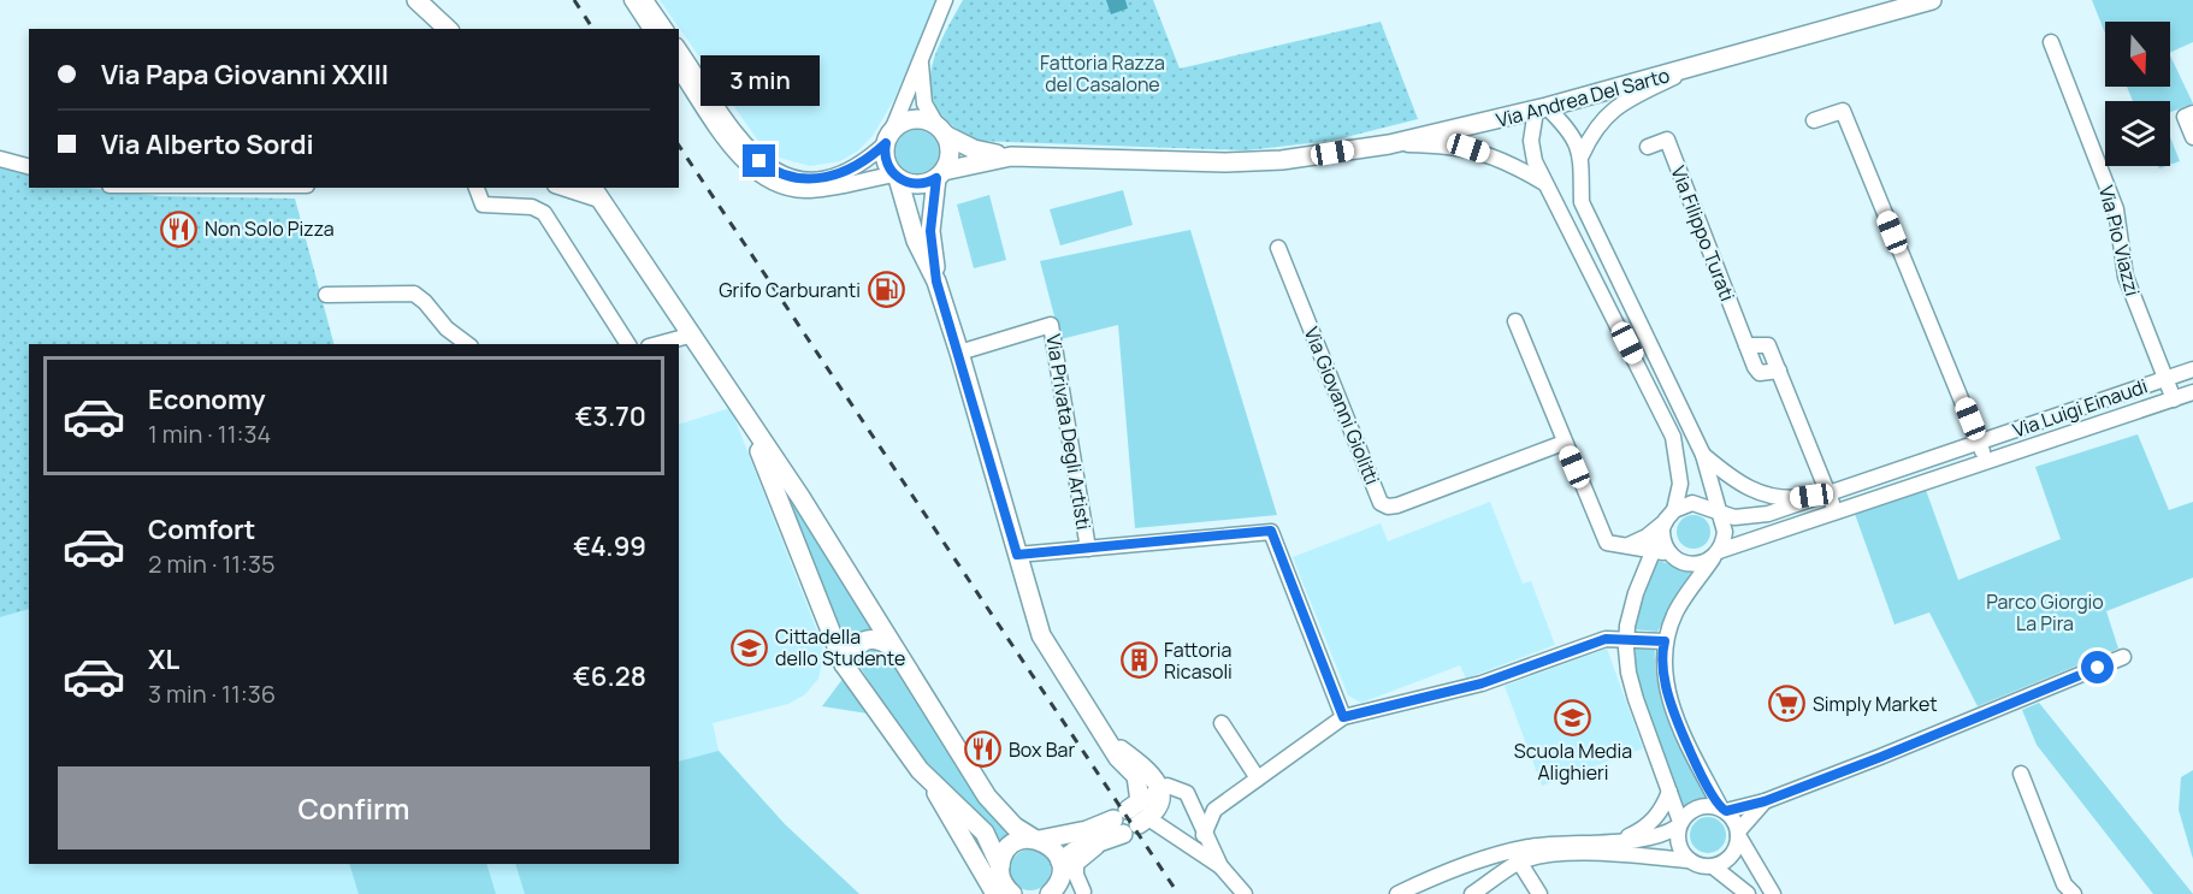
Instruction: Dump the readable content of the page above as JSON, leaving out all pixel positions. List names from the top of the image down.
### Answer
{
  "streets": {
    "main road": ["Via Andrea Del Sarto"],
    "street": [
      "Via Filippo Turati",
      "Via Pio Viazzi",
      "Via Giovanni Giolitti",
      "Via Luigi Einaudi",
      "Via Privata Degli Artisti"
    ]
  },
  "crossings": [
    ["Via Filippo Turati", "Via Luigi Einaudi"],
    ["Via Pio Viazzi", "Via Luigi Einaudi"]
  ],
  "parks": ["Fattoria Razza del Casalone", "Parco Giorgio La Pira"],
  "places": {
    "restaurant": ["Non Solo Pizza", "Box Bar"],
    "fuel station": ["Grifo Carburanti"],
    "school or university": ["Cittadella dello Studente", "Scuola Media Alighieri"],
    "building": ["Fattoria Ricasoli"],
    "supermarket": ["Simply Market"]
  },
  "north": "bottom",
  "page": {
    "banner": ["Via Papa Giovanni XXIII", "Via Alberto Sordi"],
    "bubble": "3 min",
    "list": [
      {
        "name": "Economy",
        "note": "1 min · 11:34",
        "value": "€3.70"
      },
      {
        "name": "Comfort",
        "note": "2 min · 11:35",
        "value": "€4.99"
      },
      {
        "name": "XL",
        "note": "3 min · 11:36",
        "value": "€6.28"
      }
    ],
    "buttons": "Confirm"
  }
}
